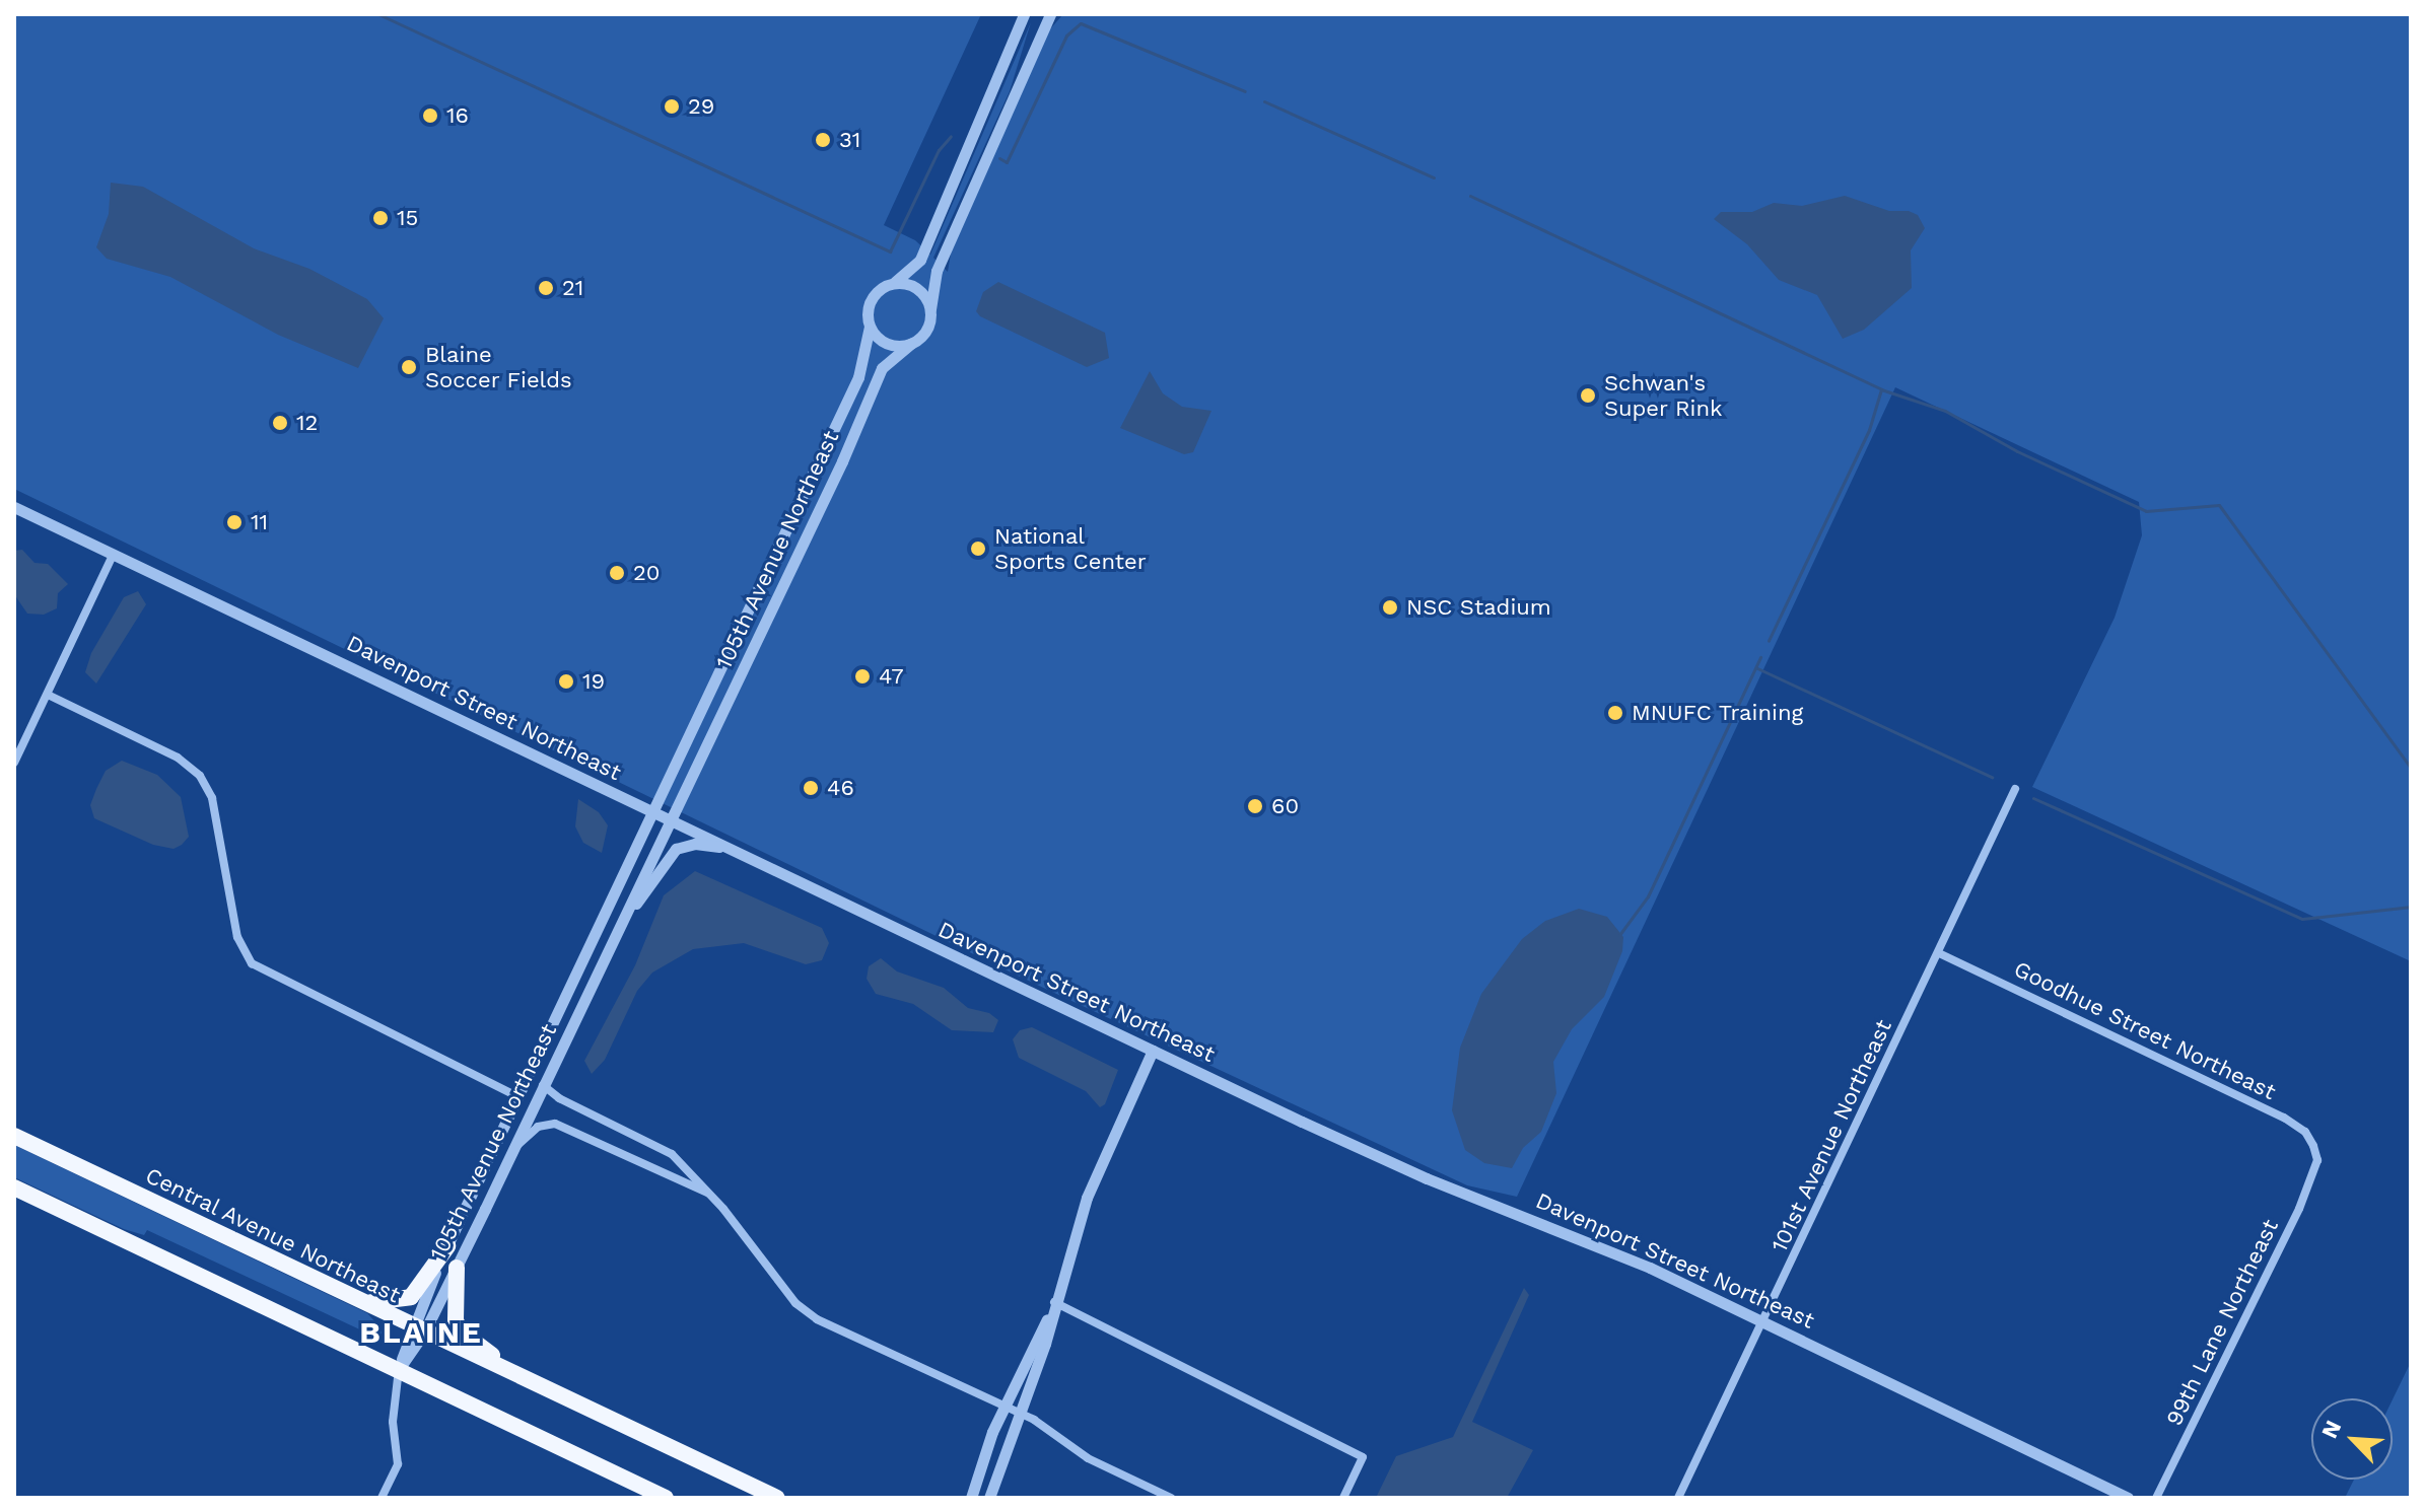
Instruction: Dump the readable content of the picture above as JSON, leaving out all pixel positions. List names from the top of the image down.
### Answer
{
  "streets": {
    "highway": ["Central Avenue Northeast"],
    "street": [
      "105th Avenue Northeast",
      "Davenport Street Northeast",
      "Goodhue Street Northeast",
      "101st Avenue Northeast",
      "99th Lane Northeast"
    ]
  },
  "crossings": [
    ["105th Avenue Northeast", "Davenport Street Northeast"],
    ["105th Avenue Northeast", "Central Avenue Northeast"],
    ["Davenport Street Northeast", "101st Avenue Northeast"],
    ["Goodhue Street Northeast", "101st Avenue Northeast"],
    ["Goodhue Street Northeast", "99th Lane Northeast"]
  ],
  "districts": ["BLAINE"],
  "places": [
    "29",
    "16",
    "31",
    "15",
    "21",
    "Blaine Soccer Fields",
    "Schwan's Super Rink",
    "12",
    "11",
    "National Sports Center",
    "20",
    "NSC Stadium",
    "47",
    "19",
    "MNUFC Training",
    "46",
    "60"
  ],
  "north": "top left"
}
